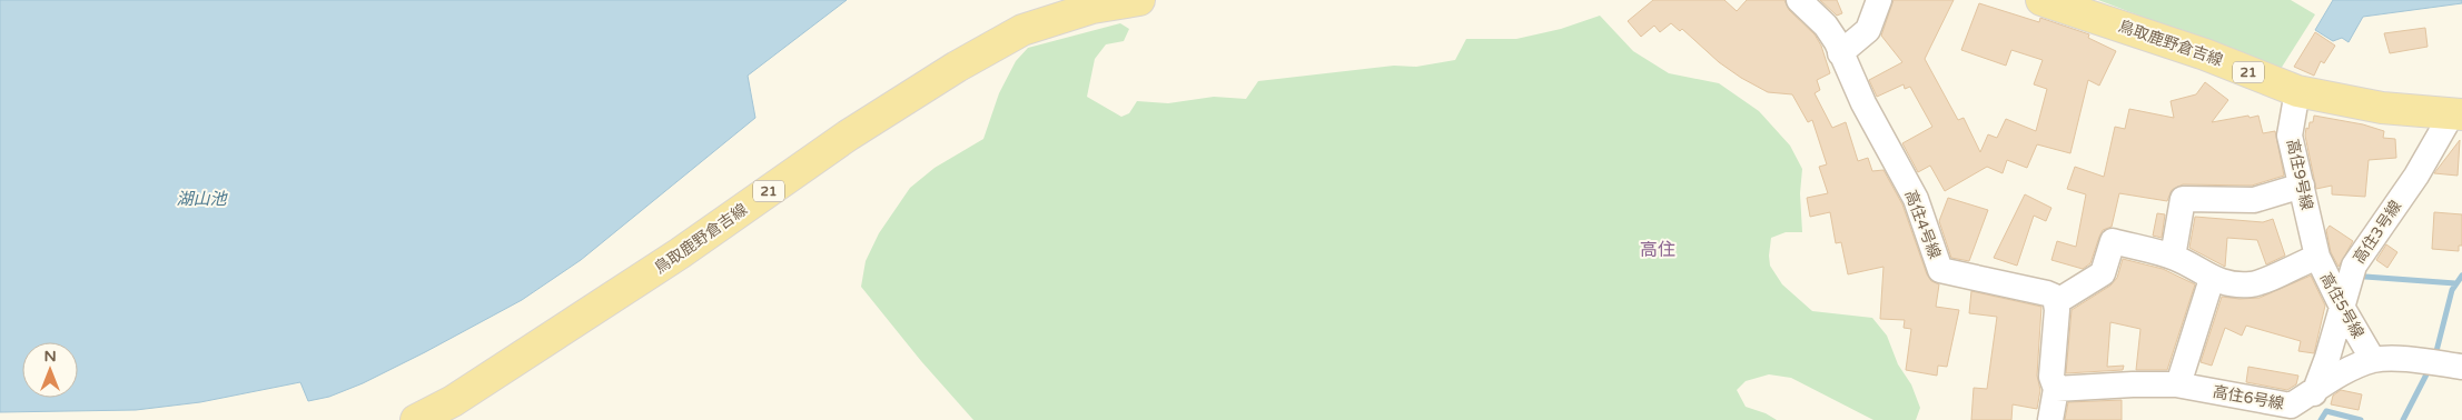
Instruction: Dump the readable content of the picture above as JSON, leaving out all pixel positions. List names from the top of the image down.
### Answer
{
  "streets": {
    "main road": ["鳥取鹿野倉吉線", "21"],
    "street": [
      "高住9号線",
      "高住4号線",
      "高住3号線",
      "高住5号線",
      "高住6号線"
    ]
  },
  "crossings": [
    ["鳥取鹿野倉吉線", "高住9号線"],
    ["鳥取鹿野倉吉線", "高住3号線"],
    ["高住9号線", "高住5号線"],
    ["高住4号線", "高住5号線"],
    ["高住3号線", "高住5号線"],
    ["高住3号線", "高住6号線"],
    ["高住5号線", "高住6号線"]
  ],
  "districts": ["高住"],
  "water": ["湖山池"],
  "north": "top"
}
